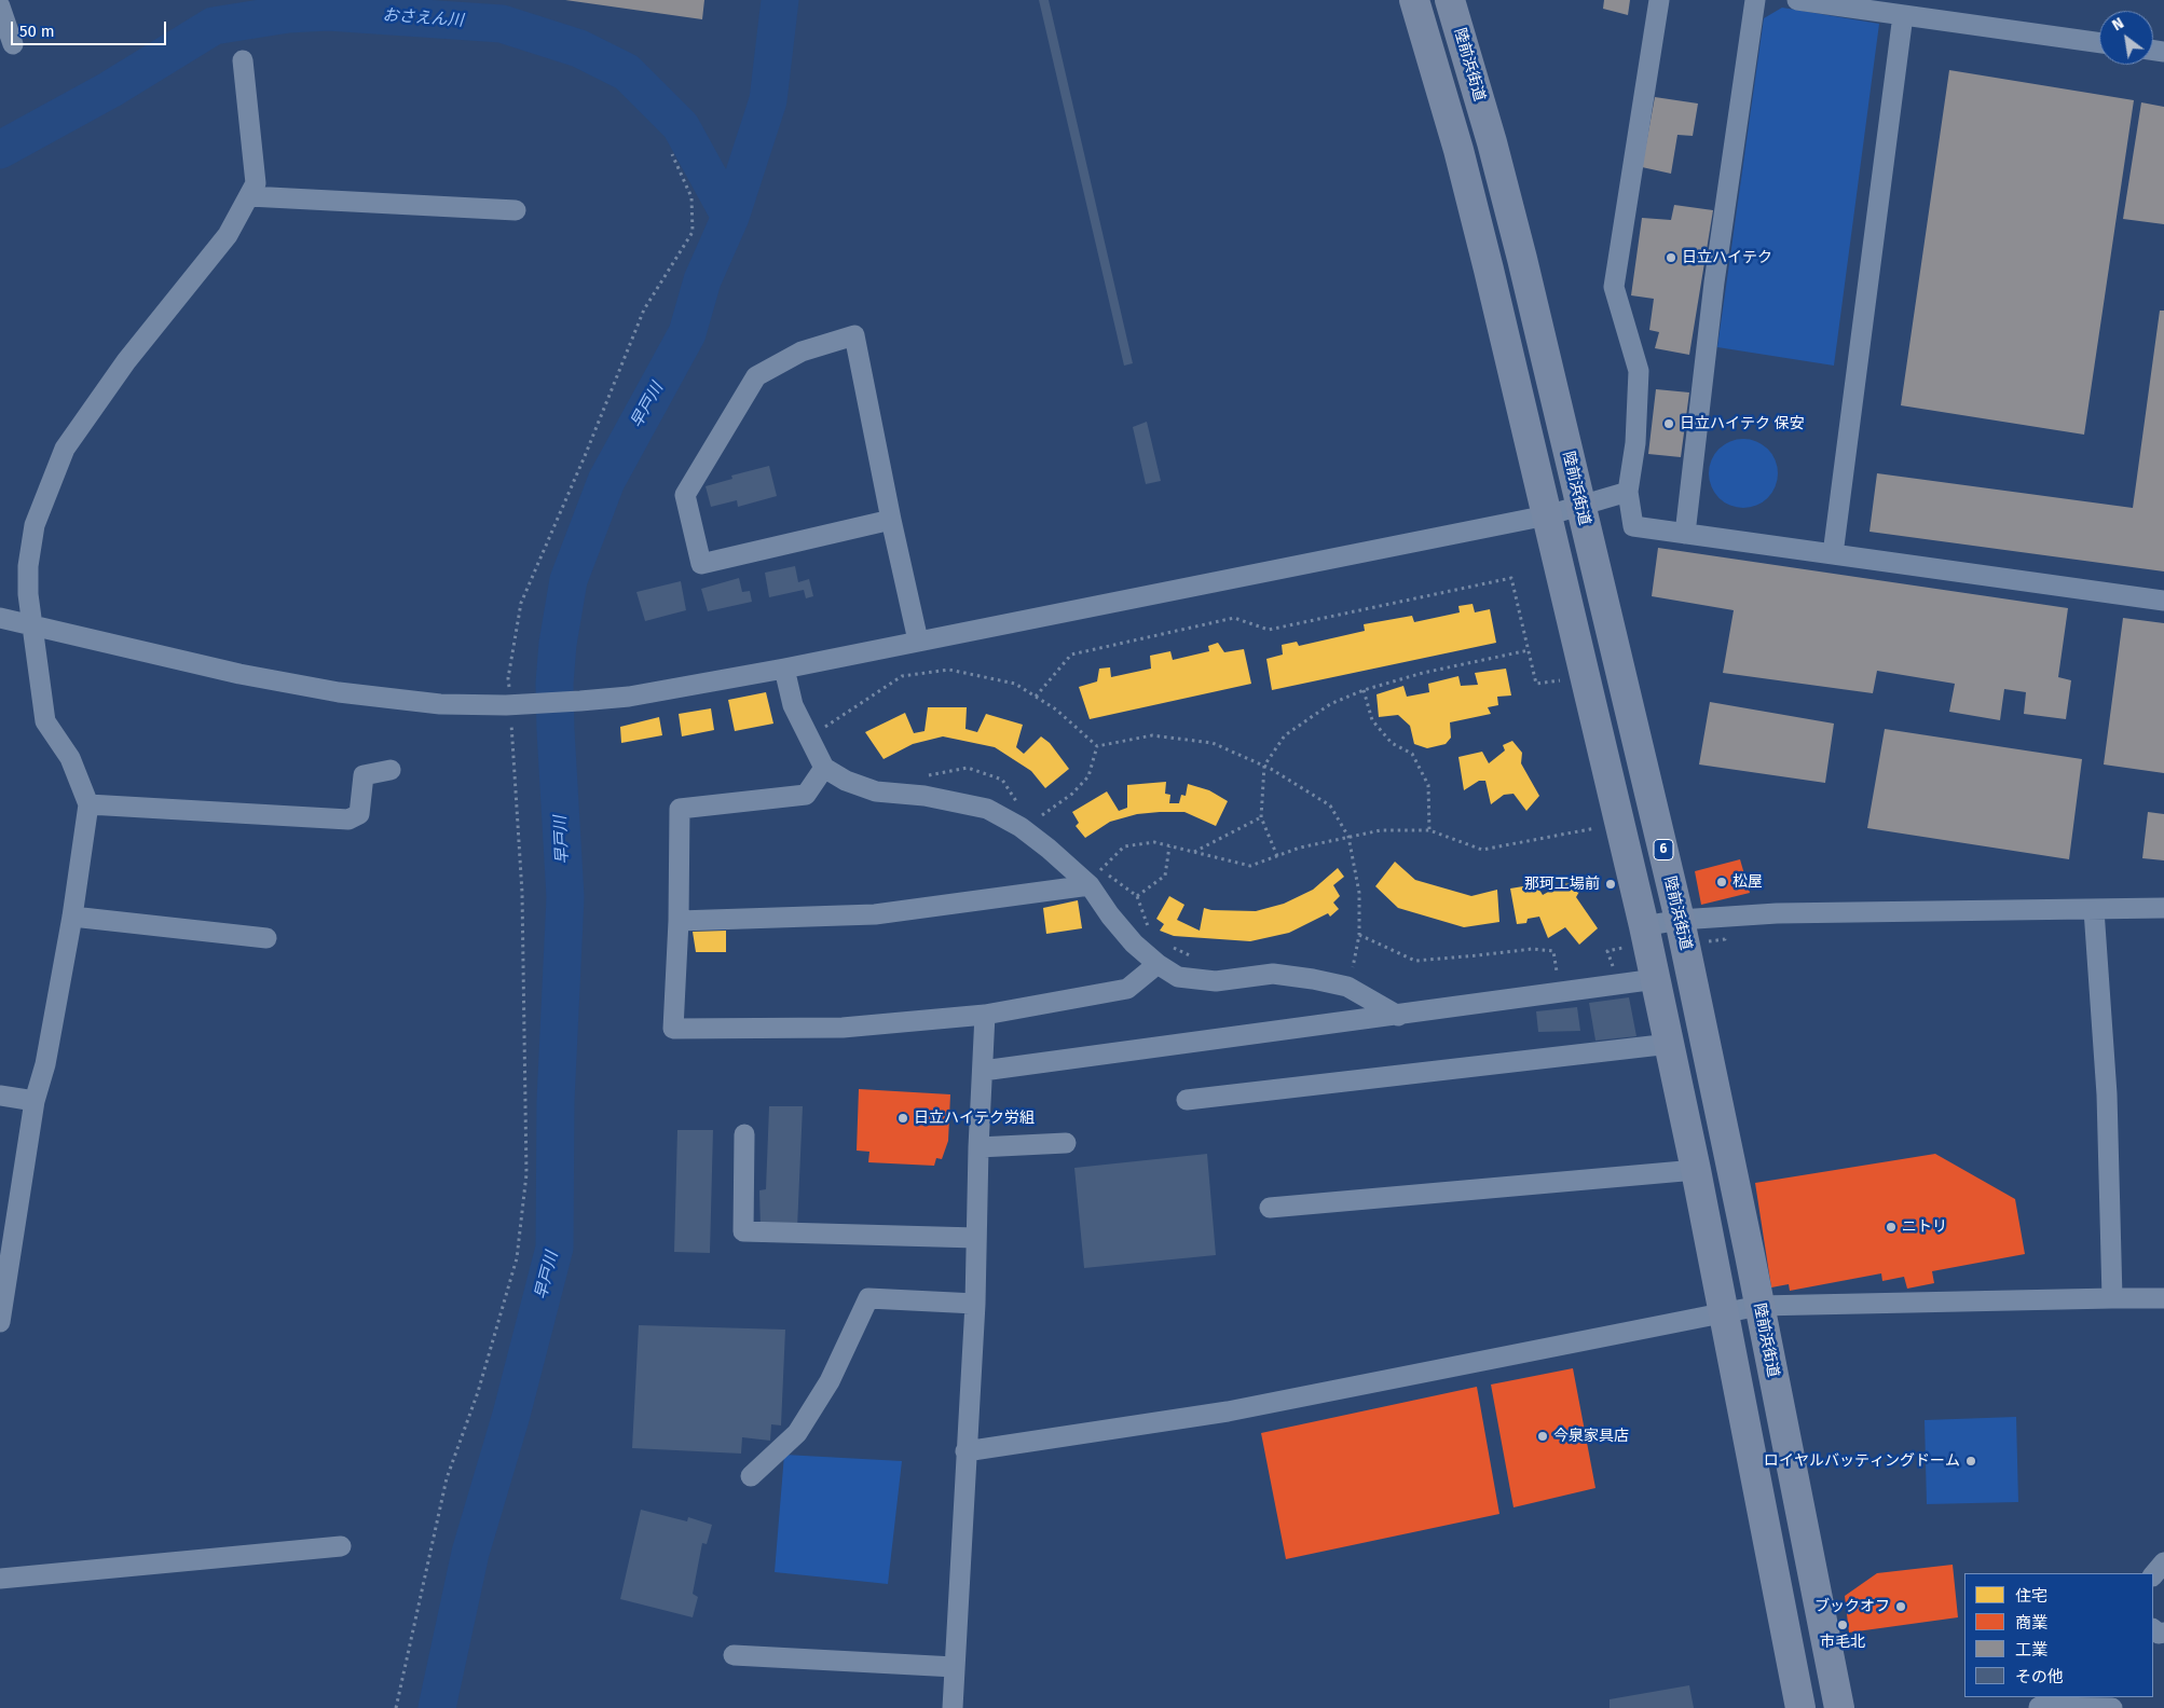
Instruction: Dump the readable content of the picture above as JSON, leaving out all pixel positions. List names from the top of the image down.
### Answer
{
  "streets": {
    "highway": ["陸前浜街道", "6"]
  },
  "water": ["おさえん川", "早戸川"],
  "places": [
    "日立ハイテク",
    "日立ハイテク 保安",
    "松屋",
    "那珂工場前",
    "日立ハイテク労組",
    "ニトリ",
    "今泉家具店",
    "ロイヤルバッティングドーム",
    "ブックオフ",
    "市毛北"
  ],
  "legend": [
    "住宅",
    "商業",
    "工業",
    "その他"
  ],
  "scale_bar": "50 m",
  "north": "top left"
}
